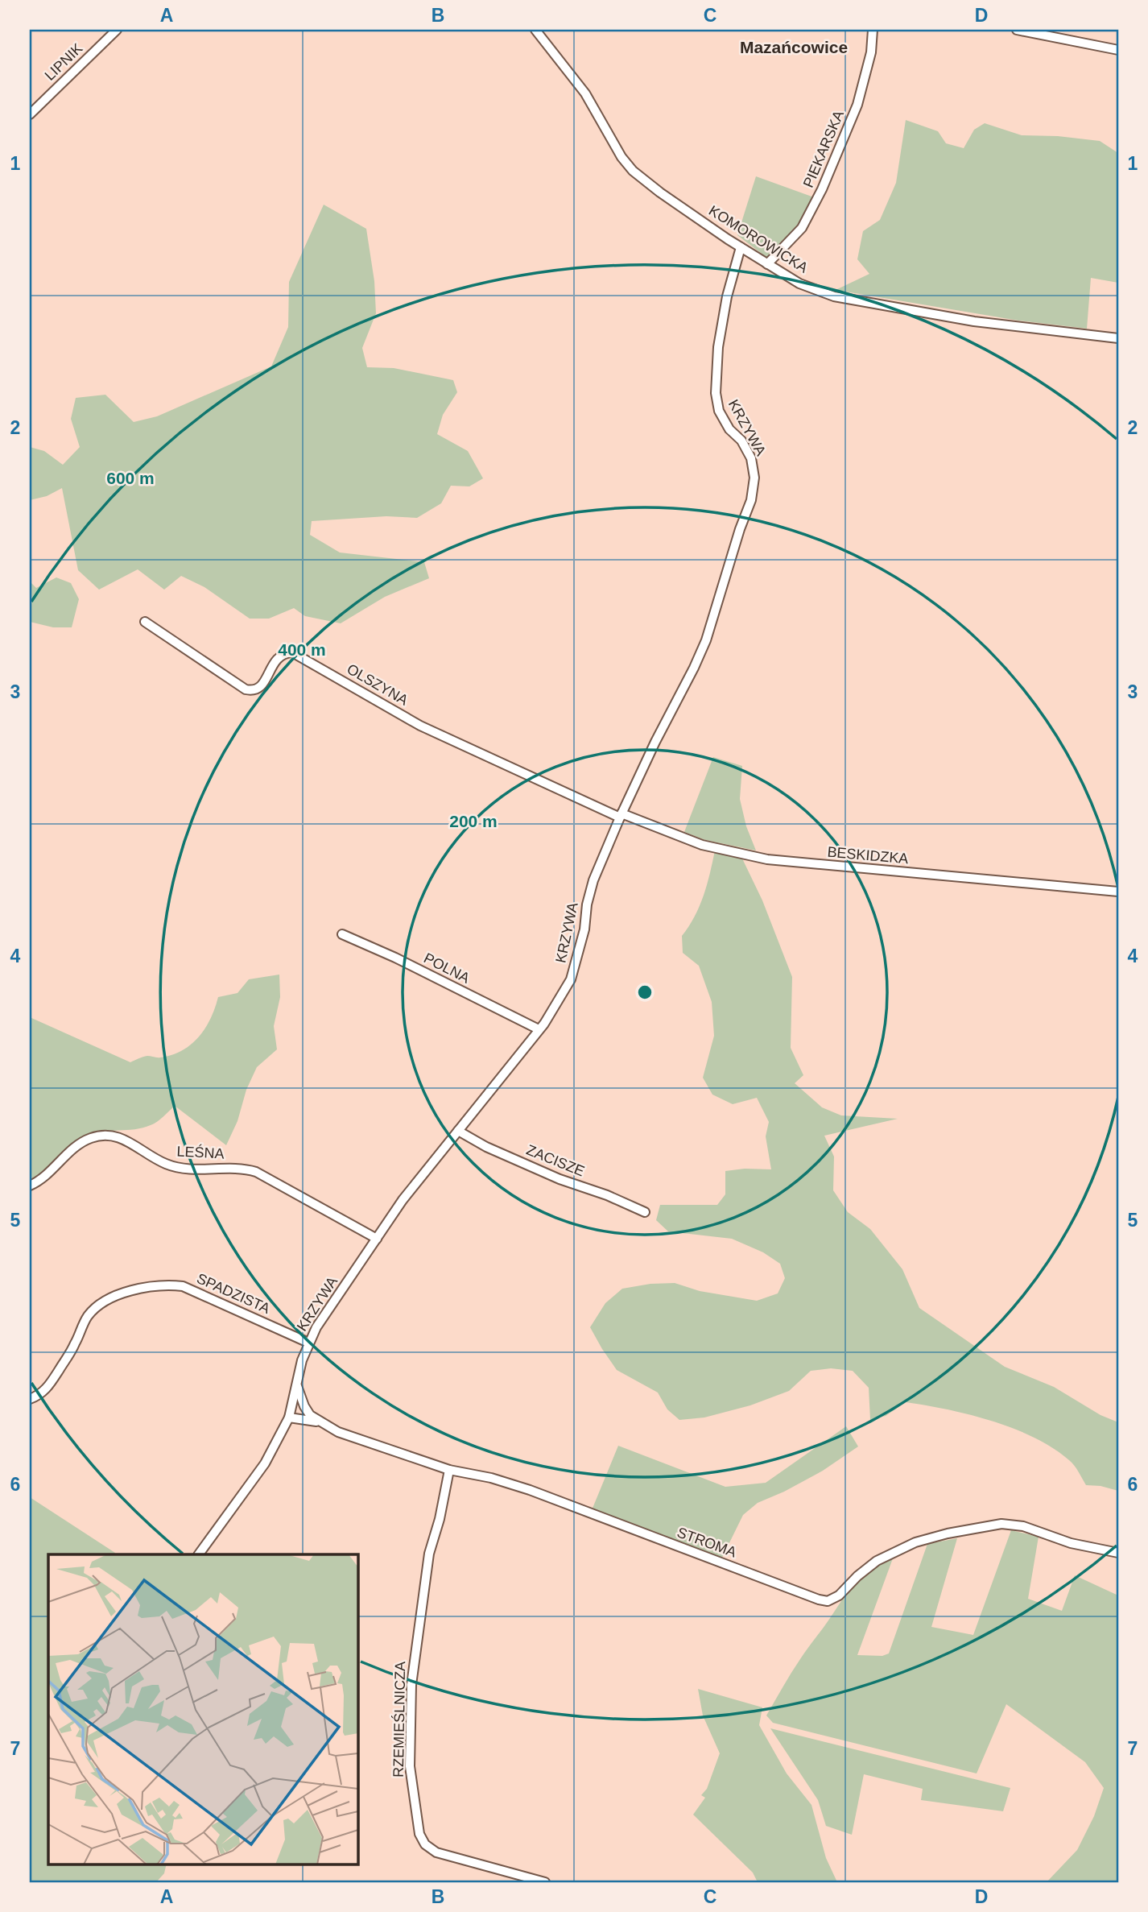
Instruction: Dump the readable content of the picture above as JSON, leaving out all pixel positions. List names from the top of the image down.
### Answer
{
  "streets": {
    "street": [
      "LIPNIK",
      "PIEKARSKA",
      "KOMOROWICKA",
      "KRZYWA",
      "OLSZYNA",
      "BESKIDZKA",
      "POLNA",
      "LEŚNA",
      "ZACISZE",
      "SPADZISTA",
      "STROMA",
      "RZEMIEŚLNICZA"
    ]
  },
  "crossings": [
    ["PIEKARSKA", "KOMOROWICKA"],
    ["KOMOROWICKA", "KRZYWA"],
    ["KRZYWA", "OLSZYNA"],
    ["KRZYWA", "BESKIDZKA"],
    ["KRZYWA", "POLNA"],
    ["KRZYWA", "LEŚNA"],
    ["KRZYWA", "ZACISZE"],
    ["KRZYWA", "SPADZISTA"],
    ["KRZYWA", "STROMA"],
    ["OLSZYNA", "BESKIDZKA"],
    ["STROMA", "RZEMIEŚLNICZA"]
  ],
  "districts": ["Mazańcowice"],
  "grid": {
    "columns": [
      "A",
      "B",
      "C",
      "D"
    ],
    "rows": [
      "1",
      "2",
      "3",
      "4",
      "5",
      "6",
      "7"
    ]
  },
  "rings": ["600 m", "400 m", "200 m"]
}
